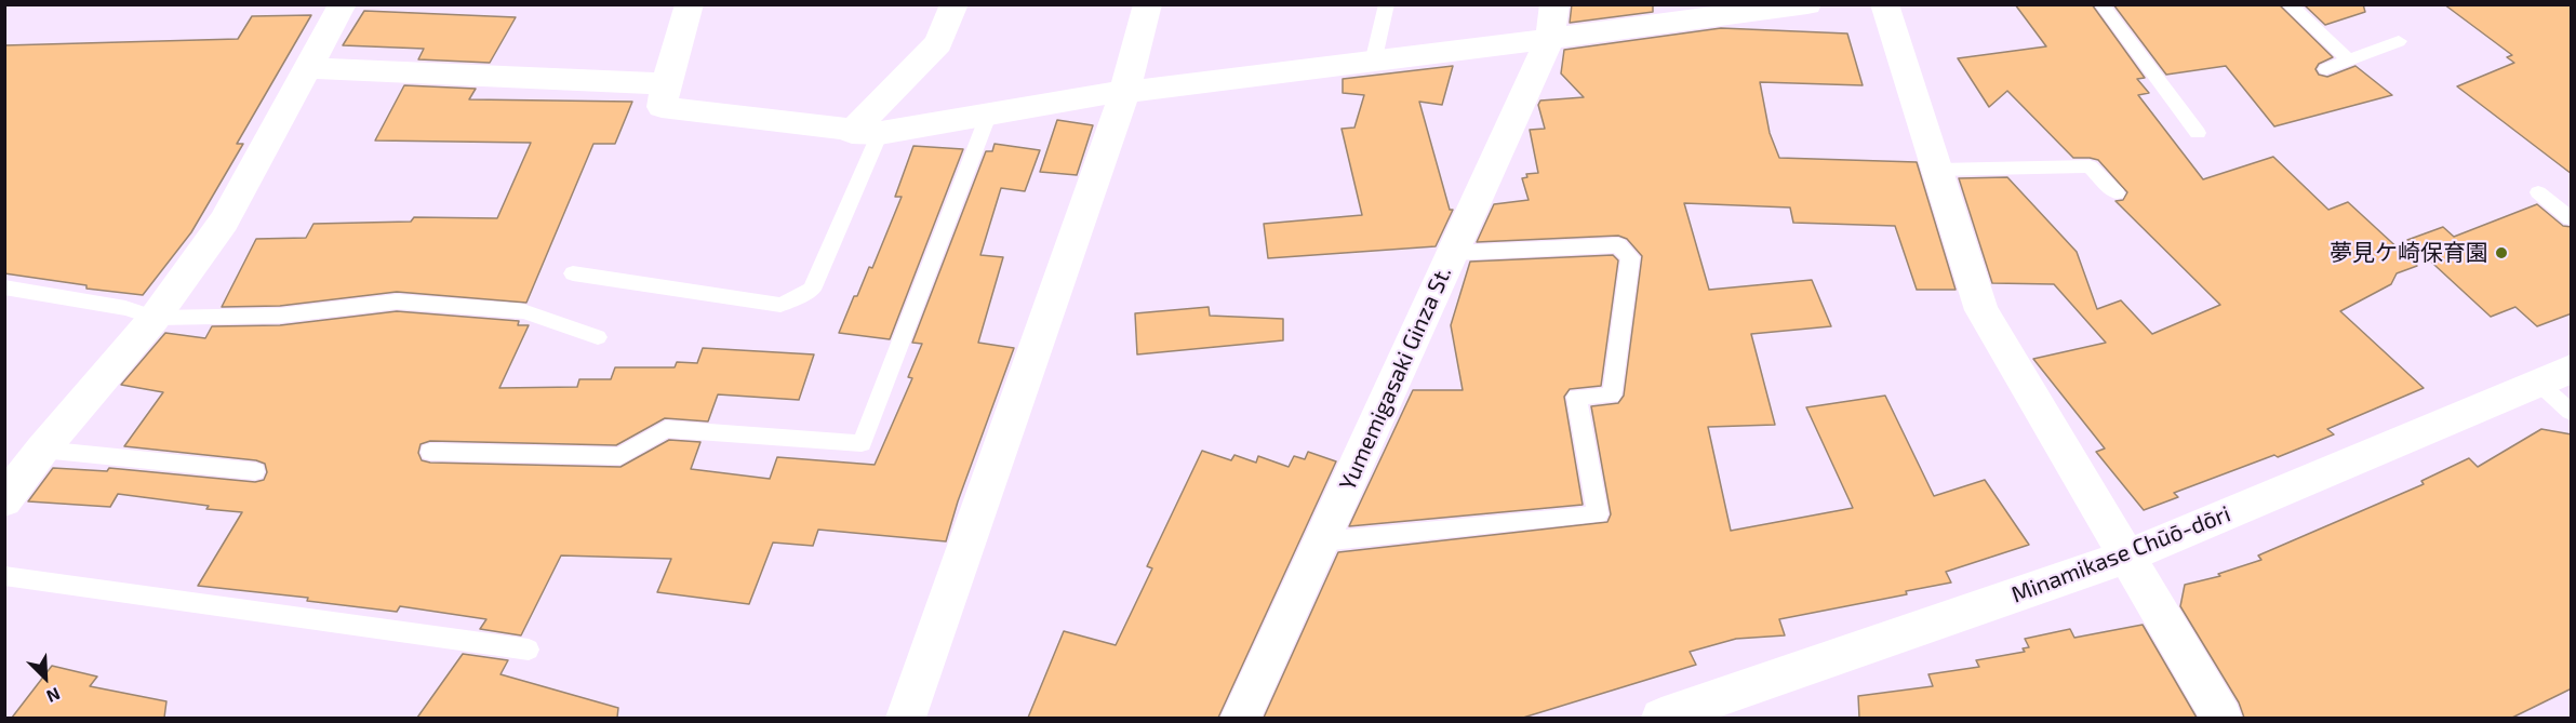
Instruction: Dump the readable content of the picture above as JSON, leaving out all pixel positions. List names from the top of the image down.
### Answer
{
  "streets": {
    "street": ["Yumemigasaki Ginza St.", "Minamikase Chūō-dōri"]
  },
  "places": ["夢見ケ崎保育園"],
  "north": "bottom right"
}
